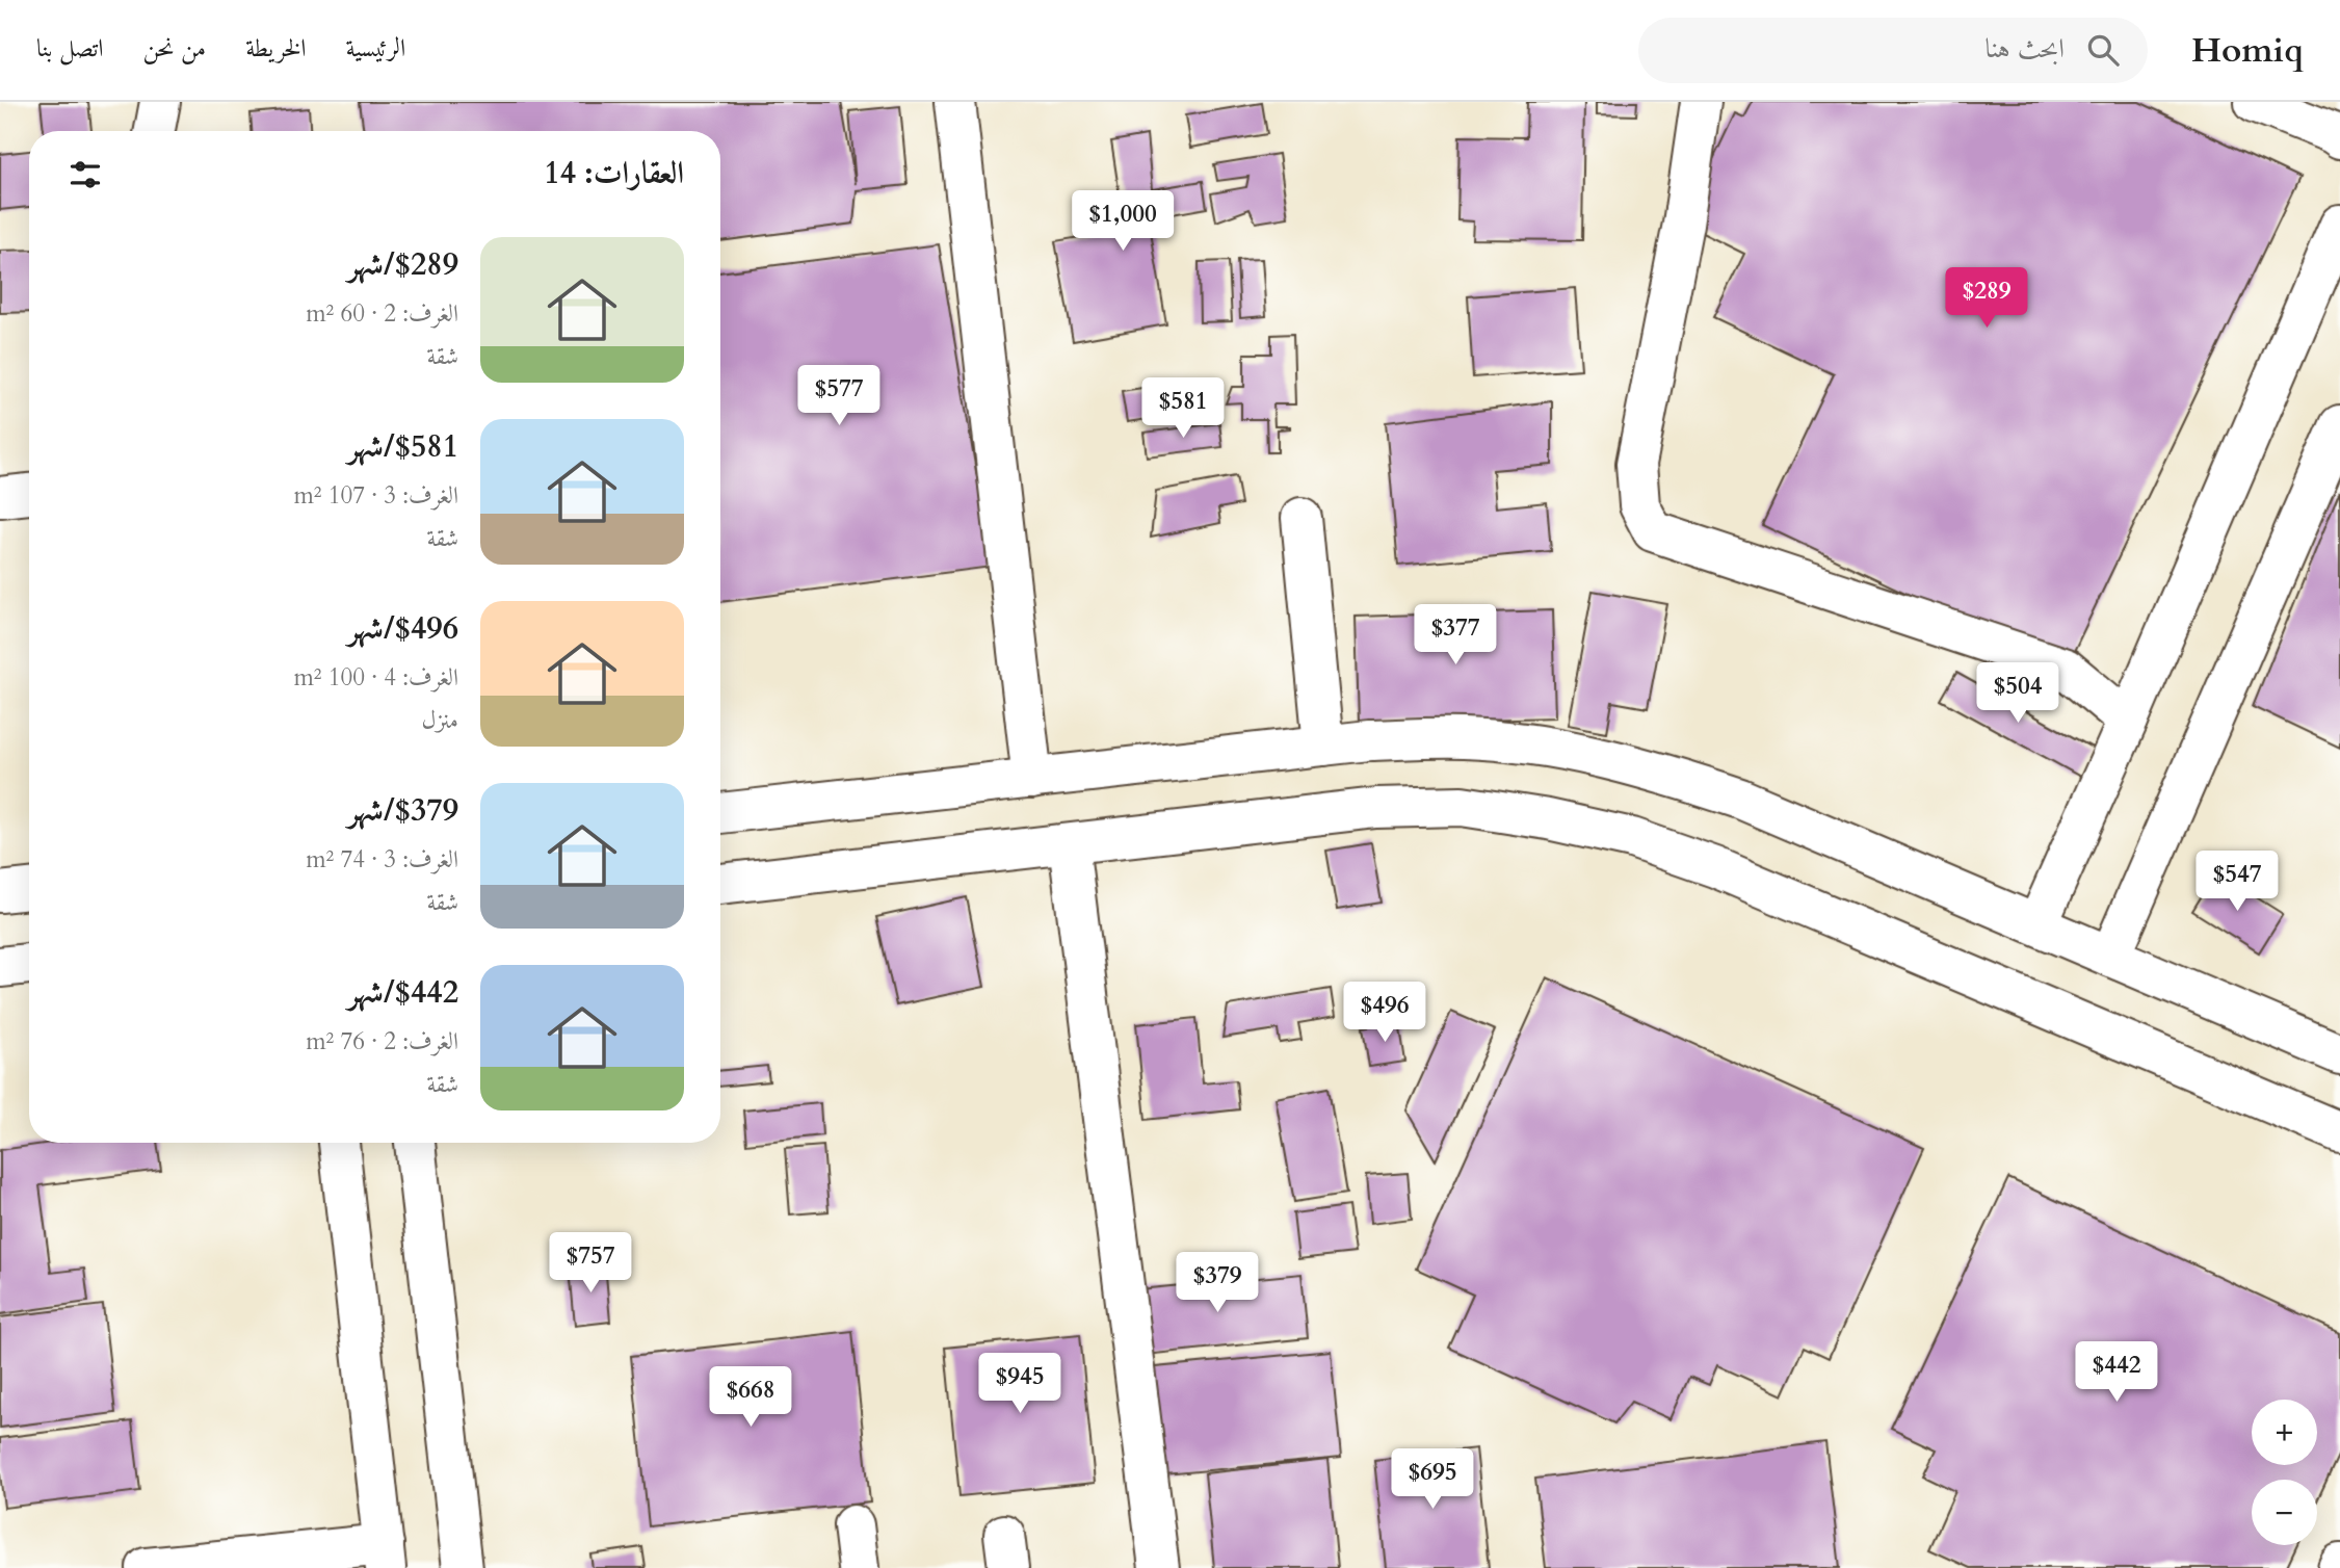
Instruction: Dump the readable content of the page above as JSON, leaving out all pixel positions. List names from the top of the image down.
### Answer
{
  "page": {
    "header": "Homiq",
    "search": "ابحث هنا",
    "nav": [
      "الرئيسية",
      "الخريطة",
      "من نحن",
      "اتصل بنا"
    ],
    "heading": "العقارات: 14",
    "price": [
      "$1,000",
      "$289",
      "$577",
      "$581",
      "$377",
      "$504",
      "$547",
      "$496",
      "$757",
      "$379",
      "$442",
      "$945",
      "$668",
      "$695"
    ],
    "list": [
      {
        "name": "$289/شهر",
        "note": "الغرف: 2 · 60 m² · شقة"
      },
      {
        "name": "$581/شهر",
        "note": "الغرف: 3 · 107 m² · شقة"
      },
      {
        "name": "$496/شهر",
        "note": "الغرف: 4 · 100 m² · منزل"
      },
      {
        "name": "$379/شهر",
        "note": "الغرف: 3 · 74 m² · شقة"
      },
      {
        "name": "$442/شهر",
        "note": "الغرف: 2 · 76 m² · شقة"
      }
    ],
    "map_buttons": ["+", "−"]
  }
}
